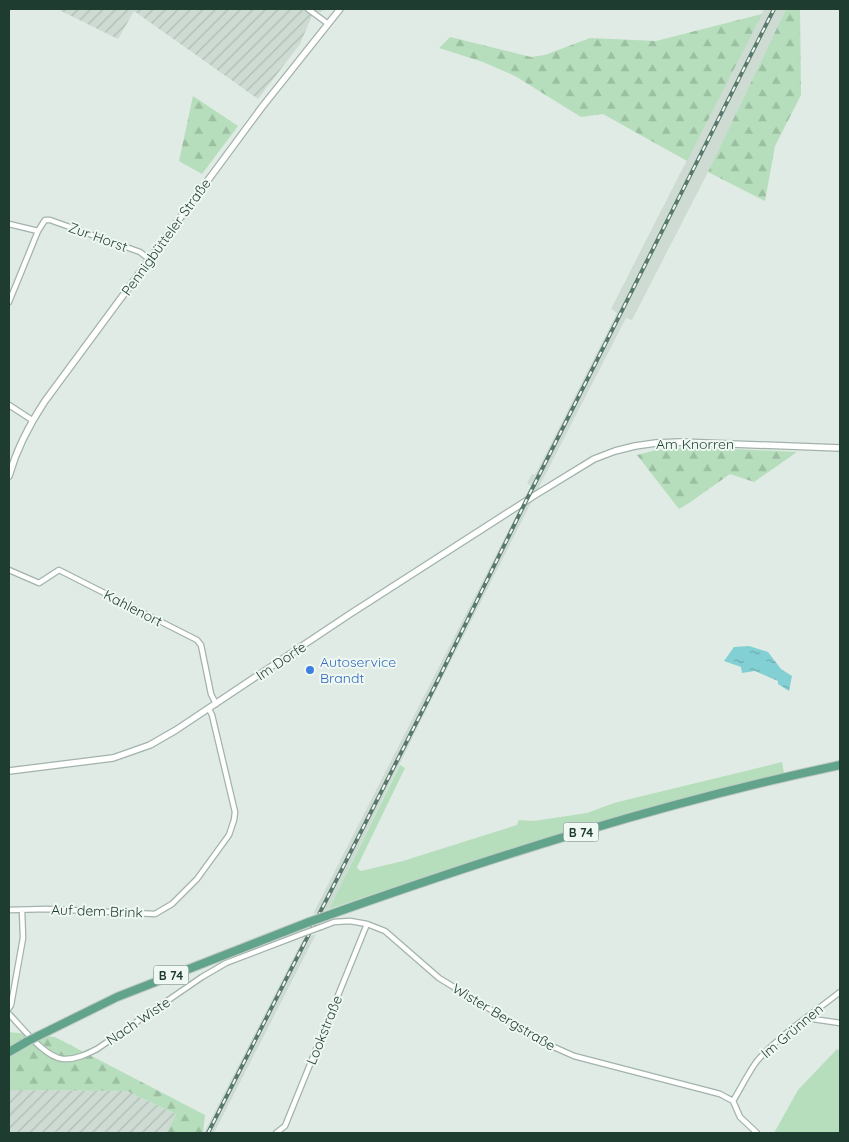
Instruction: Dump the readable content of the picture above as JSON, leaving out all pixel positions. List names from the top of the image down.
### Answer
{
  "streets": {
    "main road": ["B 74"],
    "street": [
      "Zur Horst",
      "Pennigbütteler Straße",
      "Am Knorren",
      "Kahlenort",
      "Im Dorfe",
      "Auf dem Brink",
      "Wister Bergstraße",
      "Nach Wiste",
      "Lookstraße",
      "Im Grünnen"
    ]
  },
  "crossings": [
    ["Zur Horst", "Pennigbütteler Straße"],
    ["Am Knorren", "Im Dorfe"],
    ["Kahlenort", "Im Dorfe"],
    ["Im Dorfe", "Auf dem Brink"],
    ["Wister Bergstraße", "Nach Wiste"],
    ["Wister Bergstraße", "Lookstraße"],
    ["Wister Bergstraße", "Im Grünnen"]
  ],
  "places": ["Autoservice Brandt"]
}
